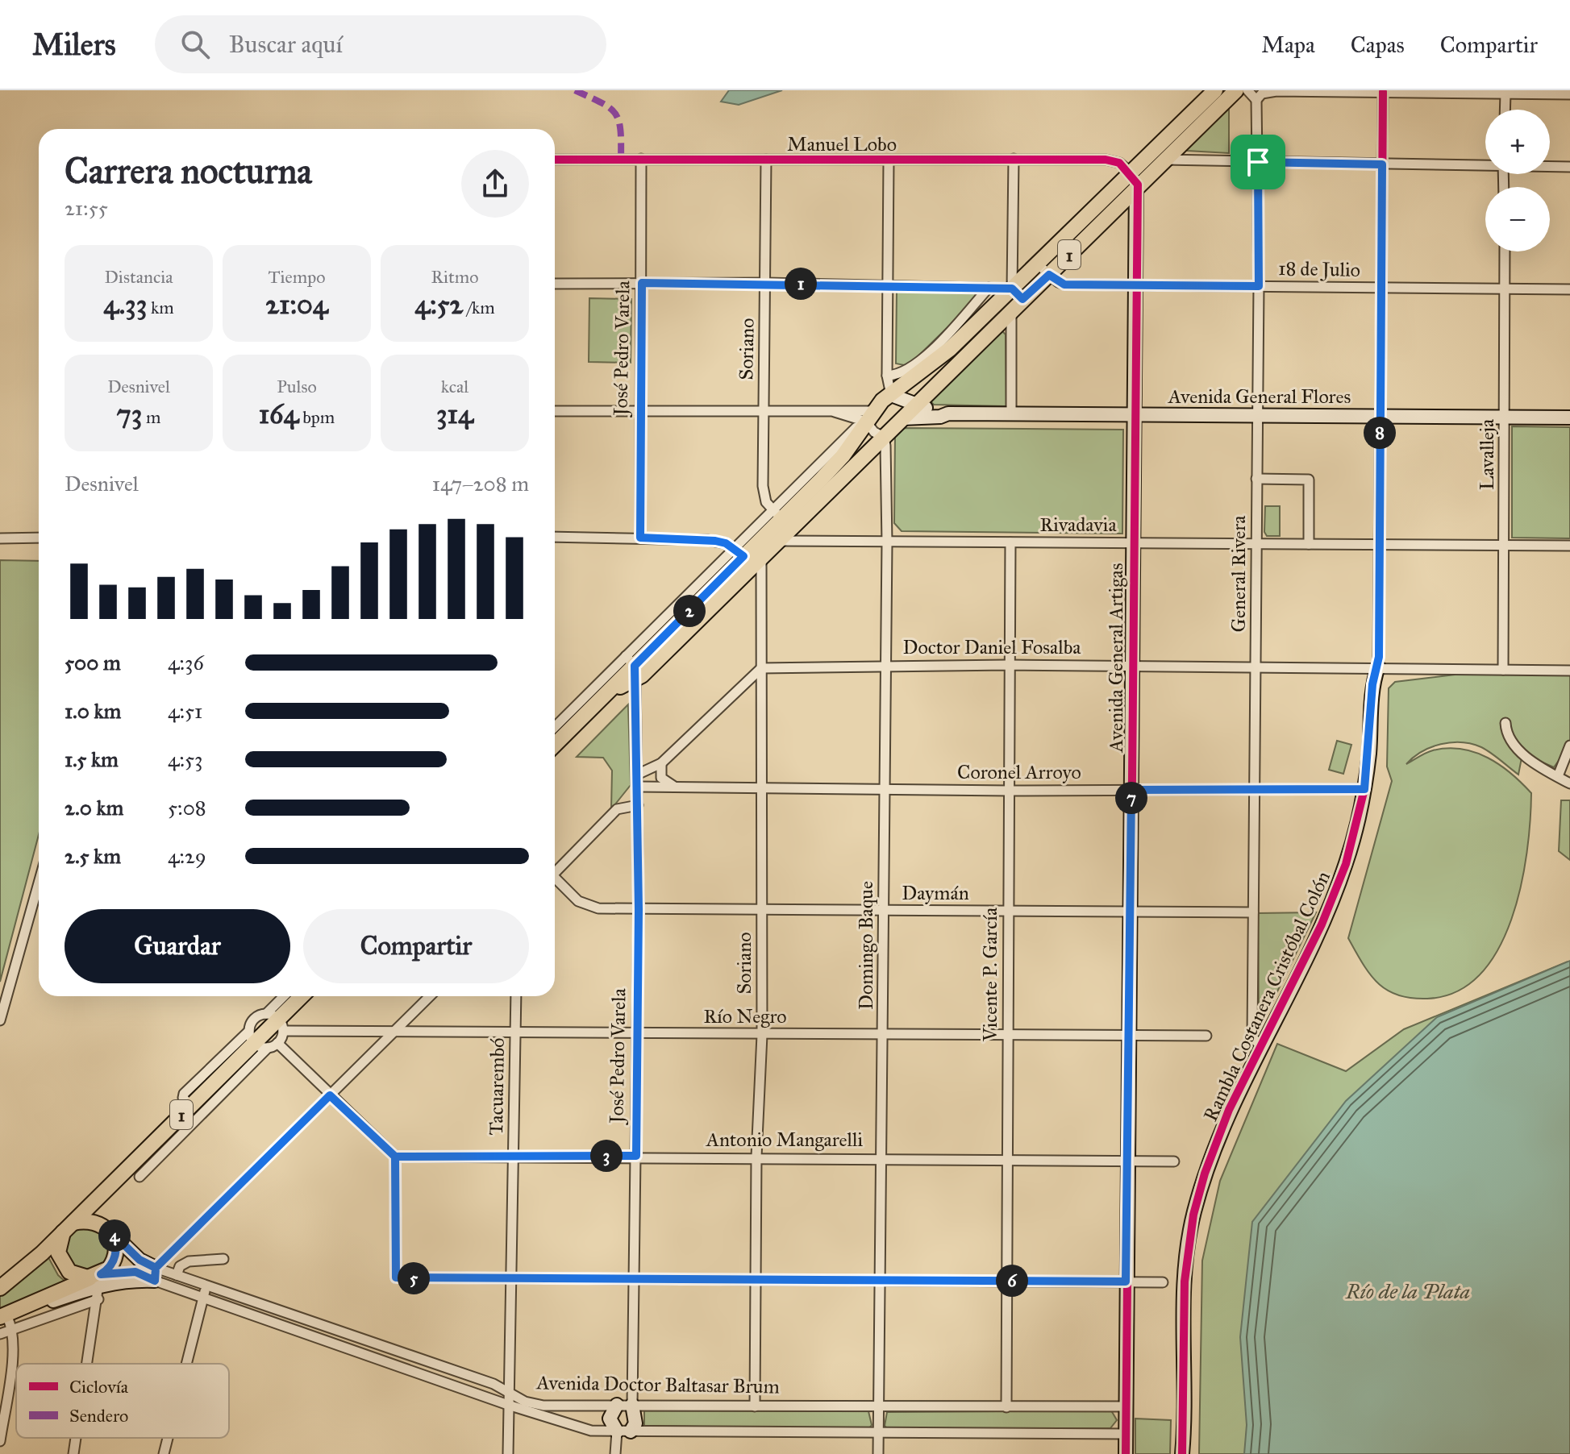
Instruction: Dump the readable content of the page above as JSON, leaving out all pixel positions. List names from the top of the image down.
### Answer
{
  "streets": {
    "main road": ["1", "Avenida Doctor Baltasar Brum"],
    "street": [
      "Manuel Lobo",
      "18 de Julio",
      "José Pedro Varela",
      "Soriano",
      "Avenida General Flores",
      "Lavalleja",
      "Rivadavia",
      "General Rivera",
      "Doctor Daniel Fosalba",
      "Avenida General Artigas",
      "Coronel Arroyo",
      "Daymán",
      "Domingo Baque",
      "Vicente P. García",
      "Rambla Costanera Cristóbal Colón",
      "Río Negro",
      "Tacuarembó",
      "Antonio Mangarelli"
    ]
  },
  "crossings": [
    ["Manuel Lobo", "1"],
    ["Manuel Lobo", "José Pedro Varela"],
    ["Manuel Lobo", "Soriano"],
    ["Manuel Lobo", "Avenida General Artigas"],
    ["1", "18 de Julio"],
    ["1", "José Pedro Varela"],
    ["1", "Soriano"],
    ["1", "Avenida General Flores"],
    ["1", "Rivadavia"],
    ["1", "Avenida General Artigas"],
    ["1", "Domingo Baque"],
    ["1", "Río Negro"],
    ["1", "Avenida Doctor Baltasar Brum"],
    ["18 de Julio", "Lavalleja"],
    ["18 de Julio", "General Rivera"],
    ["18 de Julio", "Avenida General Artigas"],
    ["José Pedro Varela", "Coronel Arroyo"],
    ["José Pedro Varela", "Daymán"],
    ["José Pedro Varela", "Río Negro"],
    ["José Pedro Varela", "Antonio Mangarelli"],
    ["José Pedro Varela", "Avenida Doctor Baltasar Brum"],
    ["Soriano", "Doctor Daniel Fosalba"],
    ["Soriano", "Coronel Arroyo"],
    ["Soriano", "Daymán"],
    ["Soriano", "Río Negro"],
    ["Soriano", "Antonio Mangarelli"],
    ["Soriano", "Avenida Doctor Baltasar Brum"],
    ["Avenida General Flores", "Lavalleja"],
    ["Avenida General Flores", "General Rivera"],
    ["Avenida General Flores", "Avenida General Artigas"],
    ["Lavalleja", "Rivadavia"],
    ["Lavalleja", "Doctor Daniel Fosalba"],
    ["Rivadavia", "General Rivera"],
    ["Rivadavia", "Avenida General Artigas"],
    ["Rivadavia", "Domingo Baque"],
    ["Rivadavia", "Vicente P. García"],
    ["General Rivera", "Doctor Daniel Fosalba"],
    ["General Rivera", "Coronel Arroyo"],
    ["General Rivera", "Daymán"],
    ["General Rivera", "Rambla Costanera Cristóbal Colón"],
    ["Doctor Daniel Fosalba", "Avenida General Artigas"],
    ["Doctor Daniel Fosalba", "Domingo Baque"],
    ["Doctor Daniel Fosalba", "Vicente P. García"],
    ["Doctor Daniel Fosalba", "Rambla Costanera Cristóbal Colón"],
    ["Avenida General Artigas", "Coronel Arroyo"],
    ["Avenida General Artigas", "Daymán"],
    ["Avenida General Artigas", "Río Negro"],
    ["Avenida General Artigas", "Antonio Mangarelli"],
    ["Avenida General Artigas", "Avenida Doctor Baltasar Brum"],
    ["Coronel Arroyo", "Domingo Baque"],
    ["Coronel Arroyo", "Vicente P. García"],
    ["Coronel Arroyo", "Rambla Costanera Cristóbal Colón"],
    ["Daymán", "Domingo Baque"],
    ["Daymán", "Vicente P. García"],
    ["Domingo Baque", "Río Negro"],
    ["Domingo Baque", "Antonio Mangarelli"],
    ["Domingo Baque", "Avenida Doctor Baltasar Brum"],
    ["Vicente P. García", "Río Negro"],
    ["Vicente P. García", "Antonio Mangarelli"],
    ["Vicente P. García", "Avenida Doctor Baltasar Brum"],
    ["Río Negro", "Tacuarembó"],
    ["Tacuarembó", "Antonio Mangarelli"],
    ["Tacuarembó", "Avenida Doctor Baltasar Brum"]
  ],
  "water": ["Río de la Plata"],
  "legend": ["Ciclovía", "Sendero"],
  "page": {
    "header": "Milers",
    "search": "Buscar aquí",
    "nav": ["Mapa", "Capas", "Compartir"],
    "map_buttons": ["+", "−"],
    "heading": ["Carrera nocturna", "21:55"],
    "stats": [
      ["Distancia", "4.33 km"],
      ["Tiempo", "21:04"],
      ["Ritmo", "4:52 /km"],
      ["Desnivel", "73 m"],
      ["Pulso", "164 bpm"],
      ["kcal", "314"]
    ],
    "pins": [
      "1",
      "8",
      "2",
      "7",
      "3",
      "4",
      "5",
      "6"
    ],
    "chart": ["Desnivel", "147–208 m"],
    "list": [
      {
        "name": "500 m",
        "note": "4:36"
      },
      {
        "name": "1.0 km",
        "note": "4:51"
      },
      {
        "name": "1.5 km",
        "note": "4:53"
      },
      {
        "name": "2.0 km",
        "note": "5:08"
      },
      {
        "name": "2.5 km",
        "note": "4:29"
      }
    ],
    "buttons": ["Guardar", "Compartir"]
  }
}
